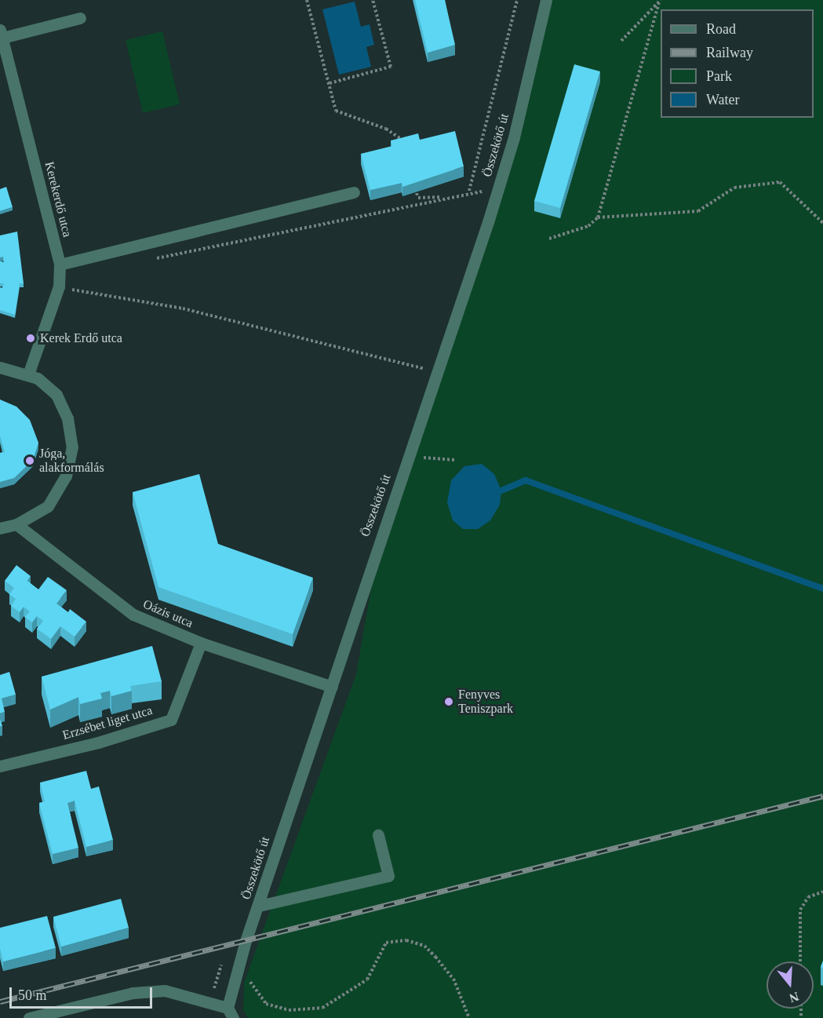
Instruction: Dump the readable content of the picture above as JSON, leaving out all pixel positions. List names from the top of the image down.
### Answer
{
  "streets": {
    "street": [
      "Összekötő út",
      "Kerekerdő utca",
      "Oázis utca",
      "Erzsébet liget utca"
    ]
  },
  "crossings": [
    ["Összekötő út", "Oázis utca"],
    ["Oázis utca", "Erzsébet liget utca"]
  ],
  "places": ["Kerek Erdő utca", "Jóga, alakformálás", "Fenyves Teniszpark"],
  "legend": [
    "Road",
    "Railway",
    "Park",
    "Water"
  ],
  "scale_bar": "50 m",
  "north": "bottom"
}
